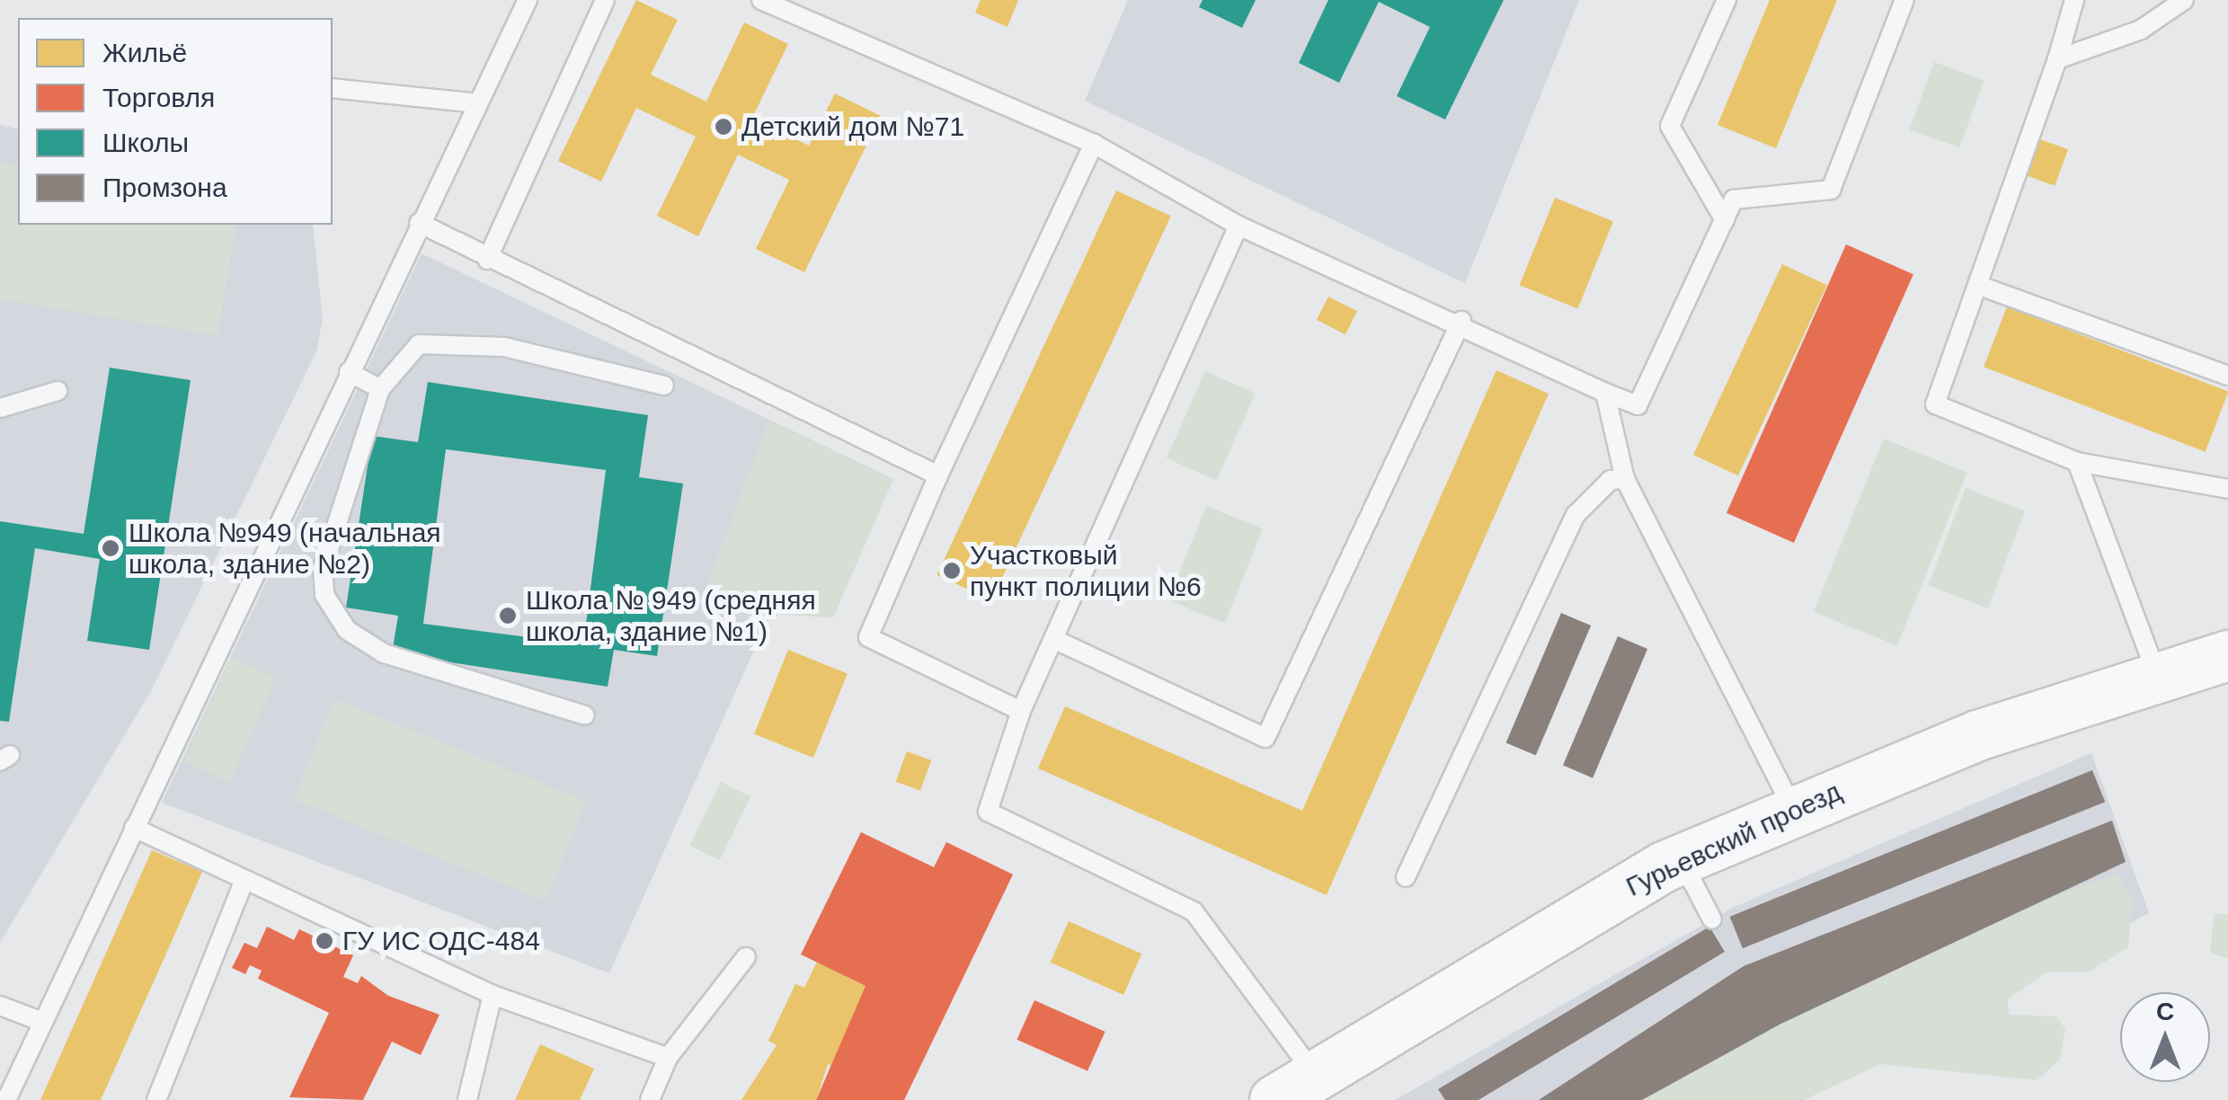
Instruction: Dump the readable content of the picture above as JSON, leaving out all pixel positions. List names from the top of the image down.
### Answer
{
  "streets": {
    "street": ["Гурьевский проезд"]
  },
  "places": [
    "Детский дом №71",
    "Школа №949 (начальная школа, здание №2)",
    "Участковый пункт полиции №6",
    "Школа № 949 (средняя школа, здание №1)",
    "ГУ ИС ОДС-484"
  ],
  "legend": [
    "Жильё",
    "Торговля",
    "Школы",
    "Промзона"
  ],
  "north": "top"
}
